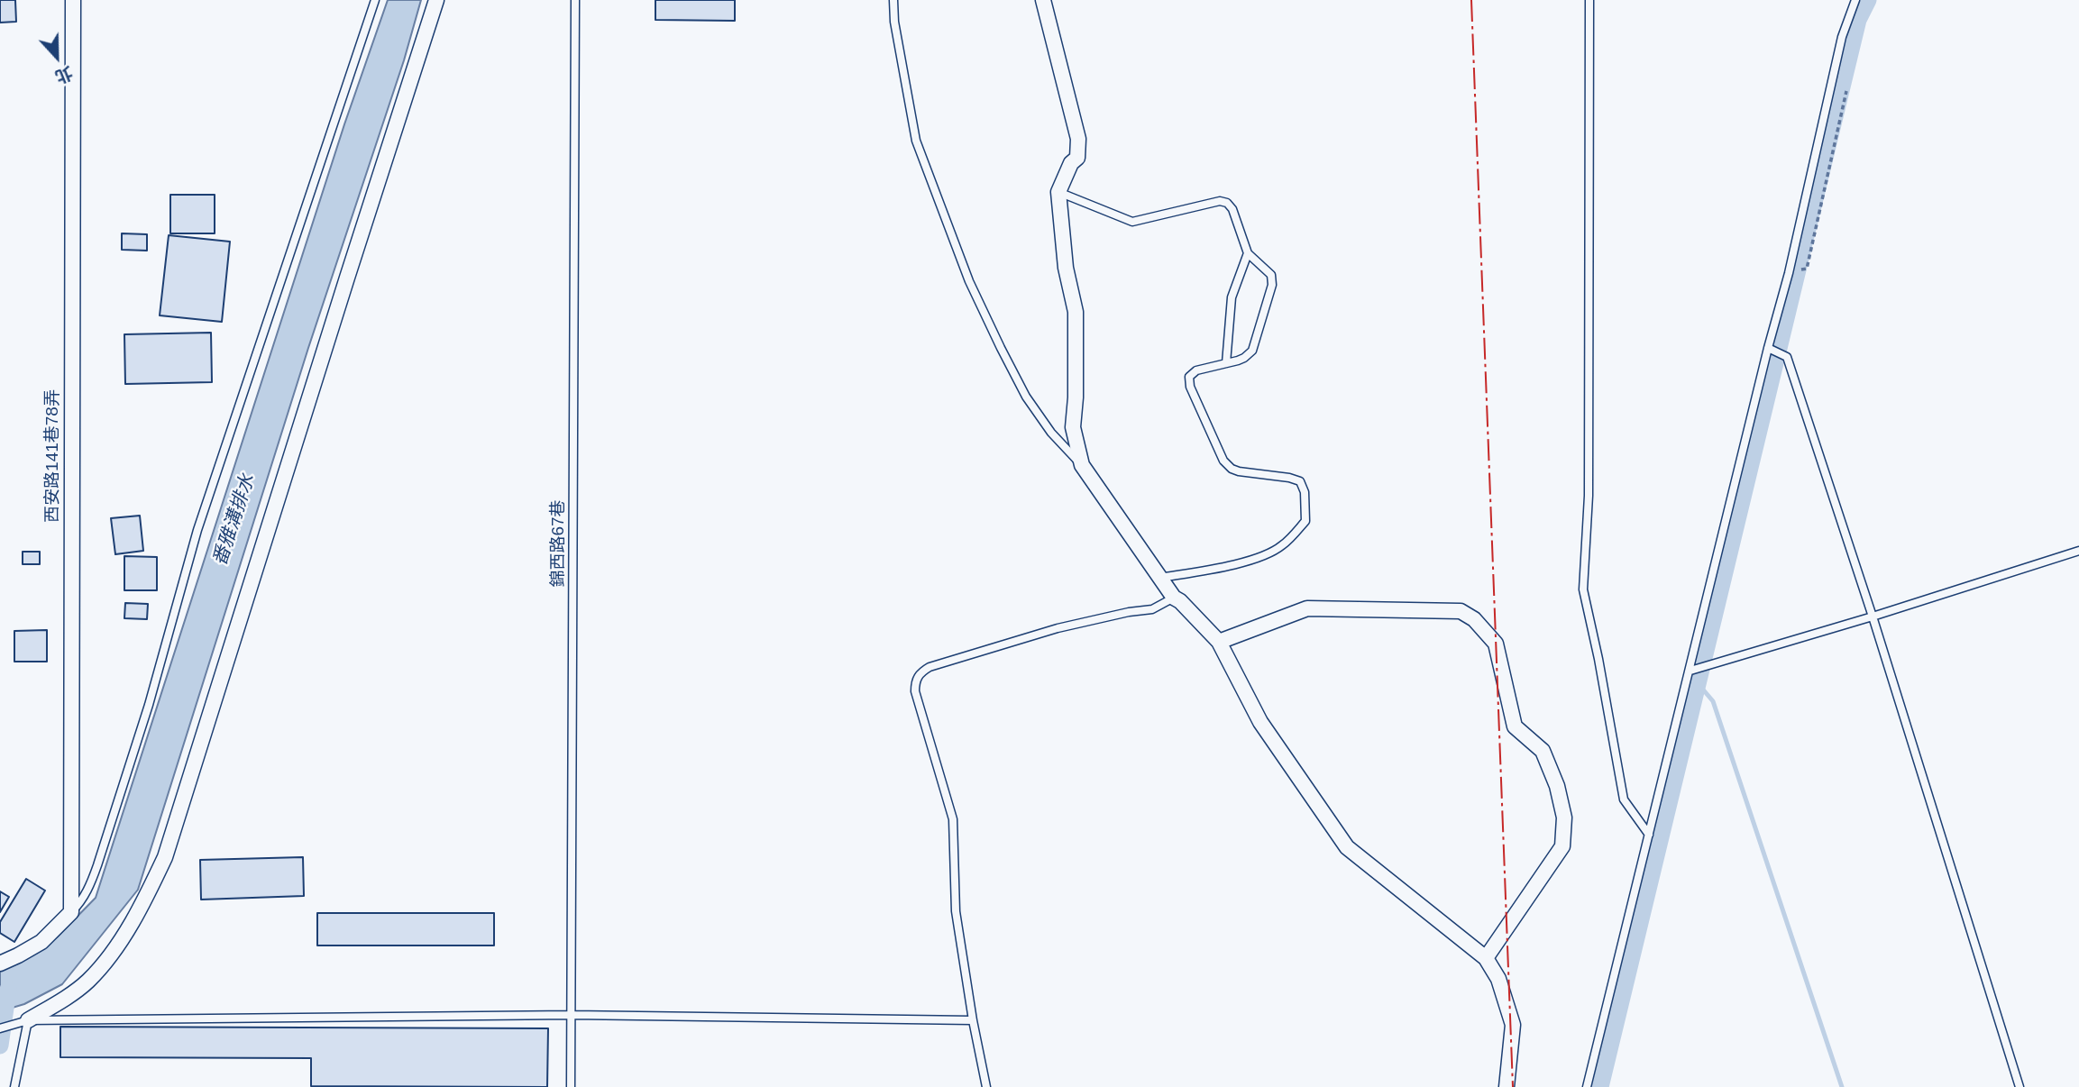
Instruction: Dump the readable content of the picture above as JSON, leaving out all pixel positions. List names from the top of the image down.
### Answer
{
  "streets": {
    "street": ["西安路141巷78弄"],
    "lane": ["錦西路67巷"]
  },
  "water": ["番雅溝排水"],
  "north": "bottom"
}
